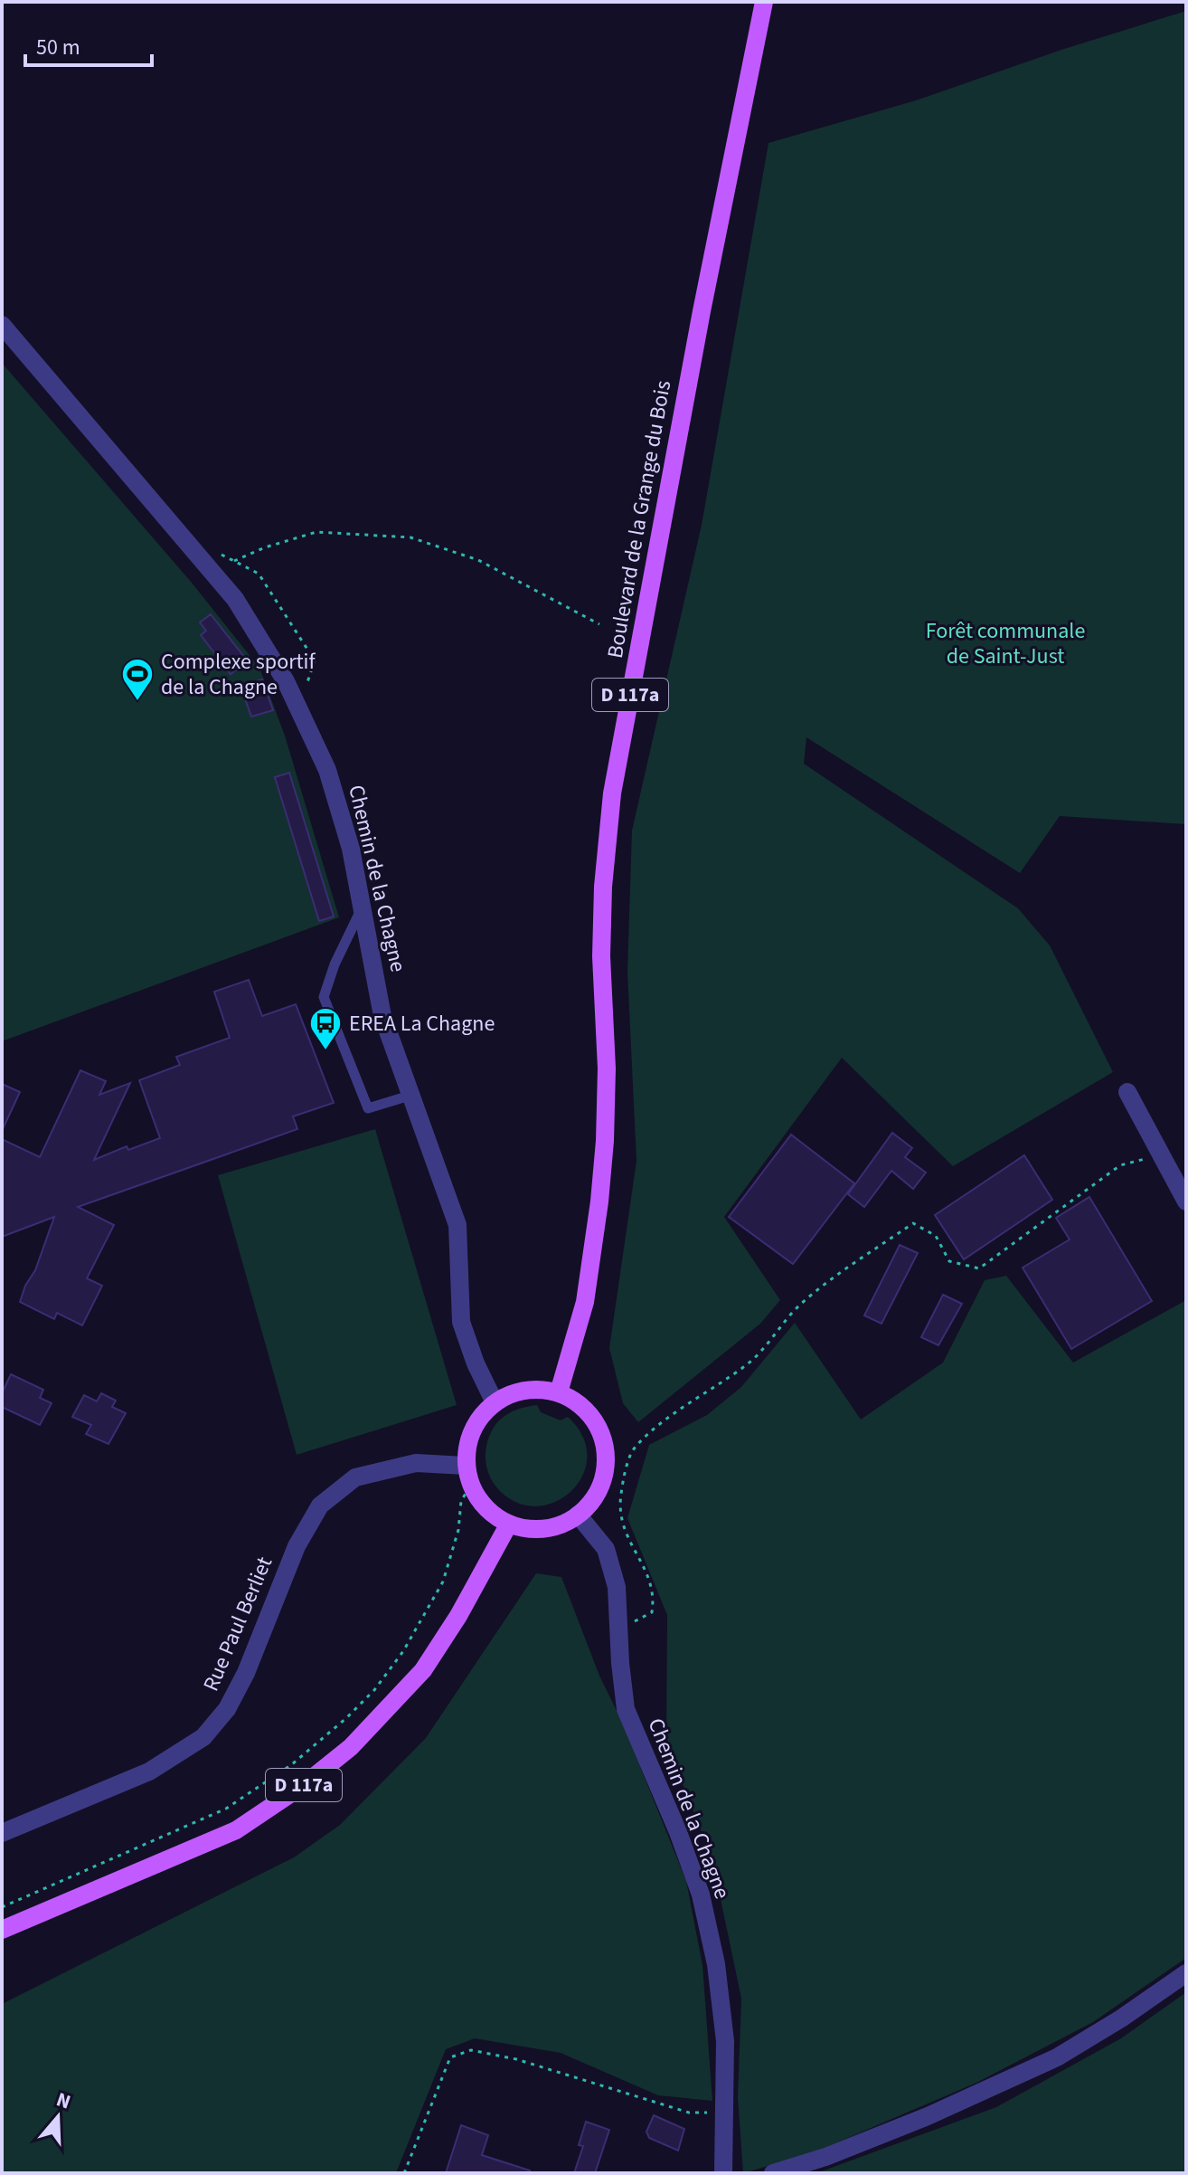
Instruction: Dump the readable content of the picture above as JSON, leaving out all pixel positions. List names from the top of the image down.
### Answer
{
  "streets": {
    "main road": ["Boulevard de la Grange du Bois", "D 117a"],
    "street": ["Chemin de la Chagne", "Rue Paul Berliet"]
  },
  "crossings": [
    ["Boulevard de la Grange du Bois", "D 117a"],
    ["Boulevard de la Grange du Bois", "Chemin de la Chagne"],
    ["Boulevard de la Grange du Bois", "Rue Paul Berliet"],
    ["D 117a", "Chemin de la Chagne"],
    ["D 117a", "Rue Paul Berliet"],
    ["Chemin de la Chagne", "Rue Paul Berliet"]
  ],
  "parks": ["Forêt communale de Saint-Just"],
  "places": {
    "sports": ["Complexe sportif de la Chagne"],
    "bus stop": ["EREA La Chagne"]
  },
  "scale_bar": "50 m",
  "north": "top"
}
